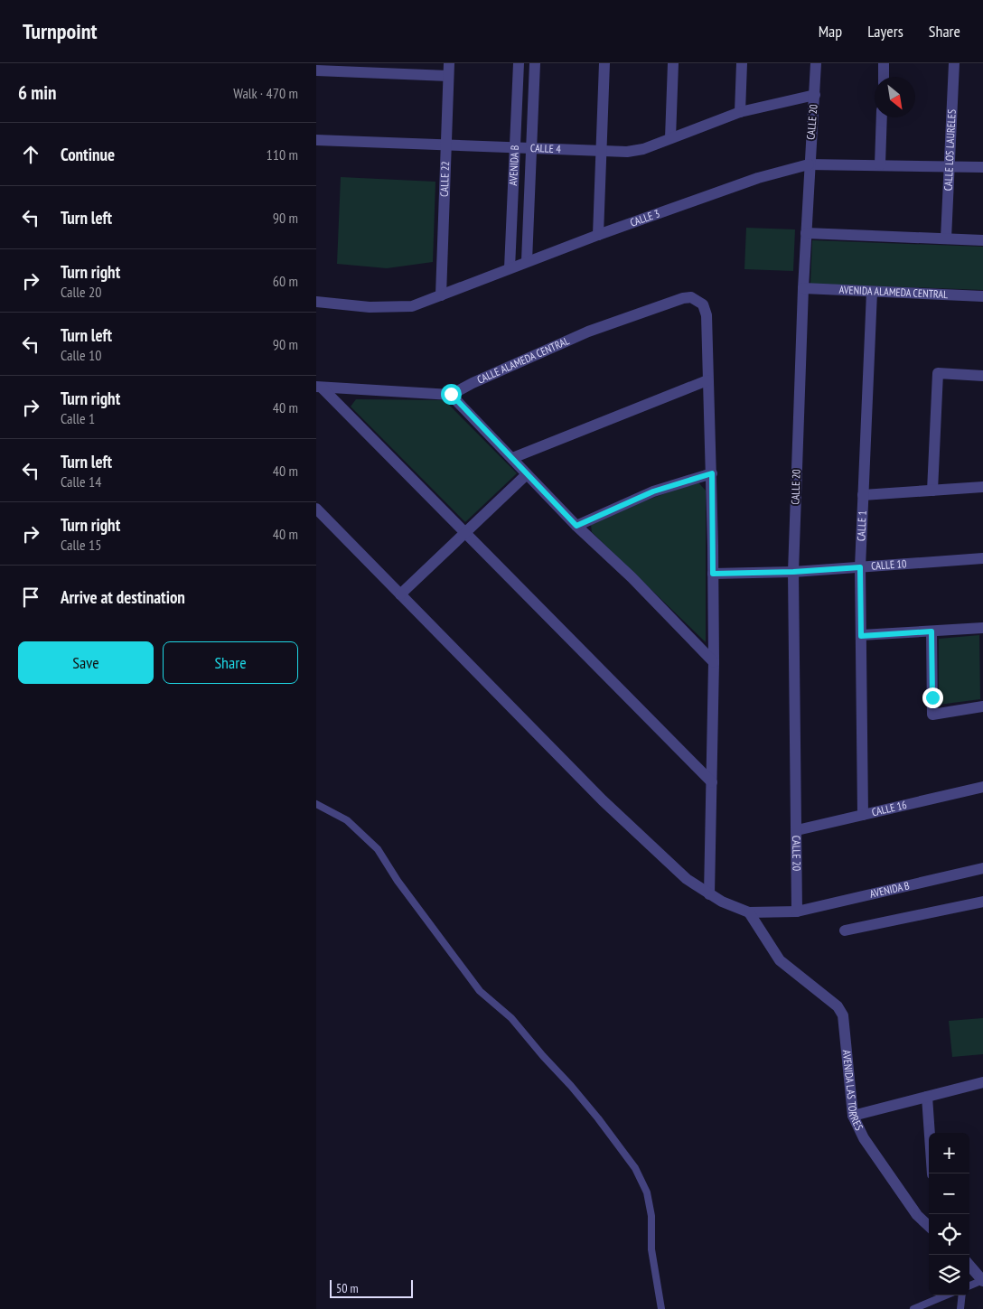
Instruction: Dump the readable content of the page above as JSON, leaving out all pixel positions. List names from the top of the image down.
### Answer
{
  "streets": {
    "street": [
      "CALLE 20",
      "CALLE 4",
      "CALLE LOS LAURELES",
      "AVENIDA B",
      "CALLE 22",
      "CALLE 3",
      "AVENIDA ALAMEDA CENTRAL",
      "CALLE ALAMEDA CENTRAL",
      "CALLE 1",
      "CALLE 10",
      "CALLE 16",
      "AVENIDA LAS TORRES"
    ]
  },
  "crossings": [
    ["CALLE 20", "CALLE 4"],
    ["CALLE 20", "AVENIDA B"],
    ["CALLE 20", "CALLE 3"],
    ["CALLE 20", "AVENIDA ALAMEDA CENTRAL"],
    ["CALLE 20", "CALLE 10"],
    ["CALLE 20", "CALLE 16"],
    ["CALLE 4", "AVENIDA B"],
    ["CALLE 4", "CALLE 22"],
    ["CALLE LOS LAURELES", "CALLE 3"],
    ["AVENIDA B", "CALLE 3"],
    ["AVENIDA B", "AVENIDA LAS TORRES"],
    ["CALLE 22", "CALLE 3"],
    ["AVENIDA ALAMEDA CENTRAL", "CALLE 1"],
    ["CALLE 1", "CALLE 10"],
    ["CALLE 1", "CALLE 16"]
  ],
  "scale_bar": "50 m",
  "north": "bottom right",
  "page": {
    "header": "Turnpoint",
    "nav": ["Map", "Layers", "Share"],
    "heading": ["6 min", "Walk · 470 m"],
    "list": [
      ["Continue", "110 m"],
      ["Turn left", "90 m"],
      ["Turn right", "Calle 20", "60 m"],
      ["Turn left", "Calle 10", "90 m"],
      ["Turn right", "Calle 1", "40 m"],
      ["Turn left", "Calle 14", "40 m"],
      ["Turn right", "Calle 15", "40 m"],
      "Arrive at destination"
    ],
    "buttons": ["Save", "Share"],
    "map_buttons": ["+", "−"],
    "scale": "50 m"
  }
}
